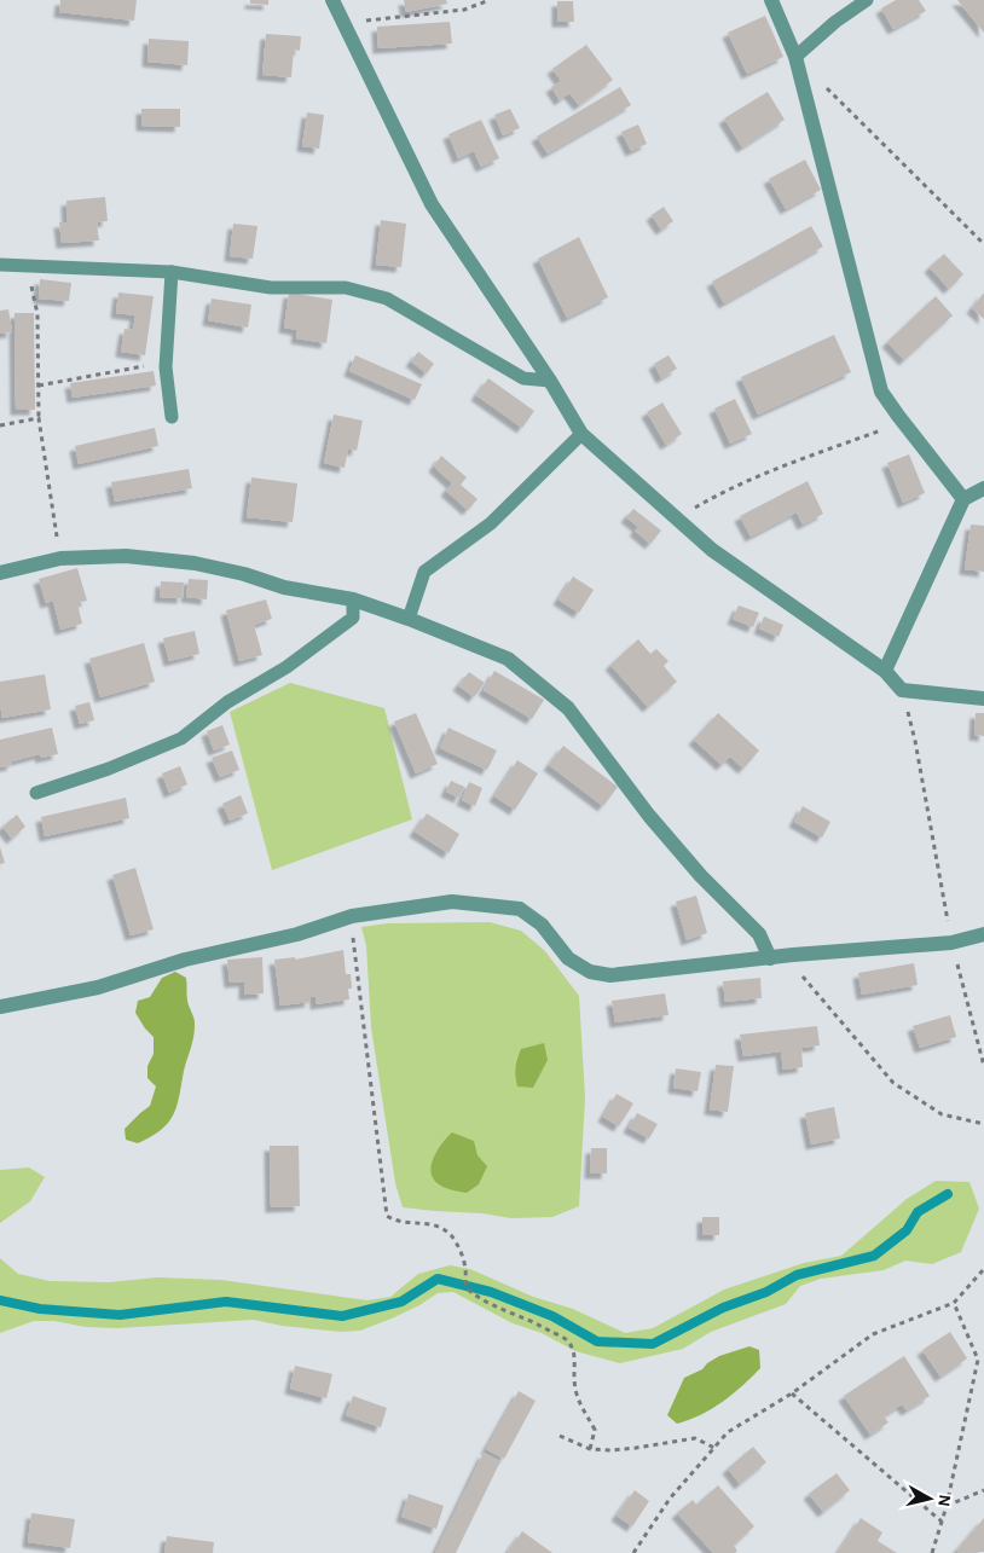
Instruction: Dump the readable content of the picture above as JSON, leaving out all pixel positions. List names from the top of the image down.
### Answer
{
  "north": "right"
}
